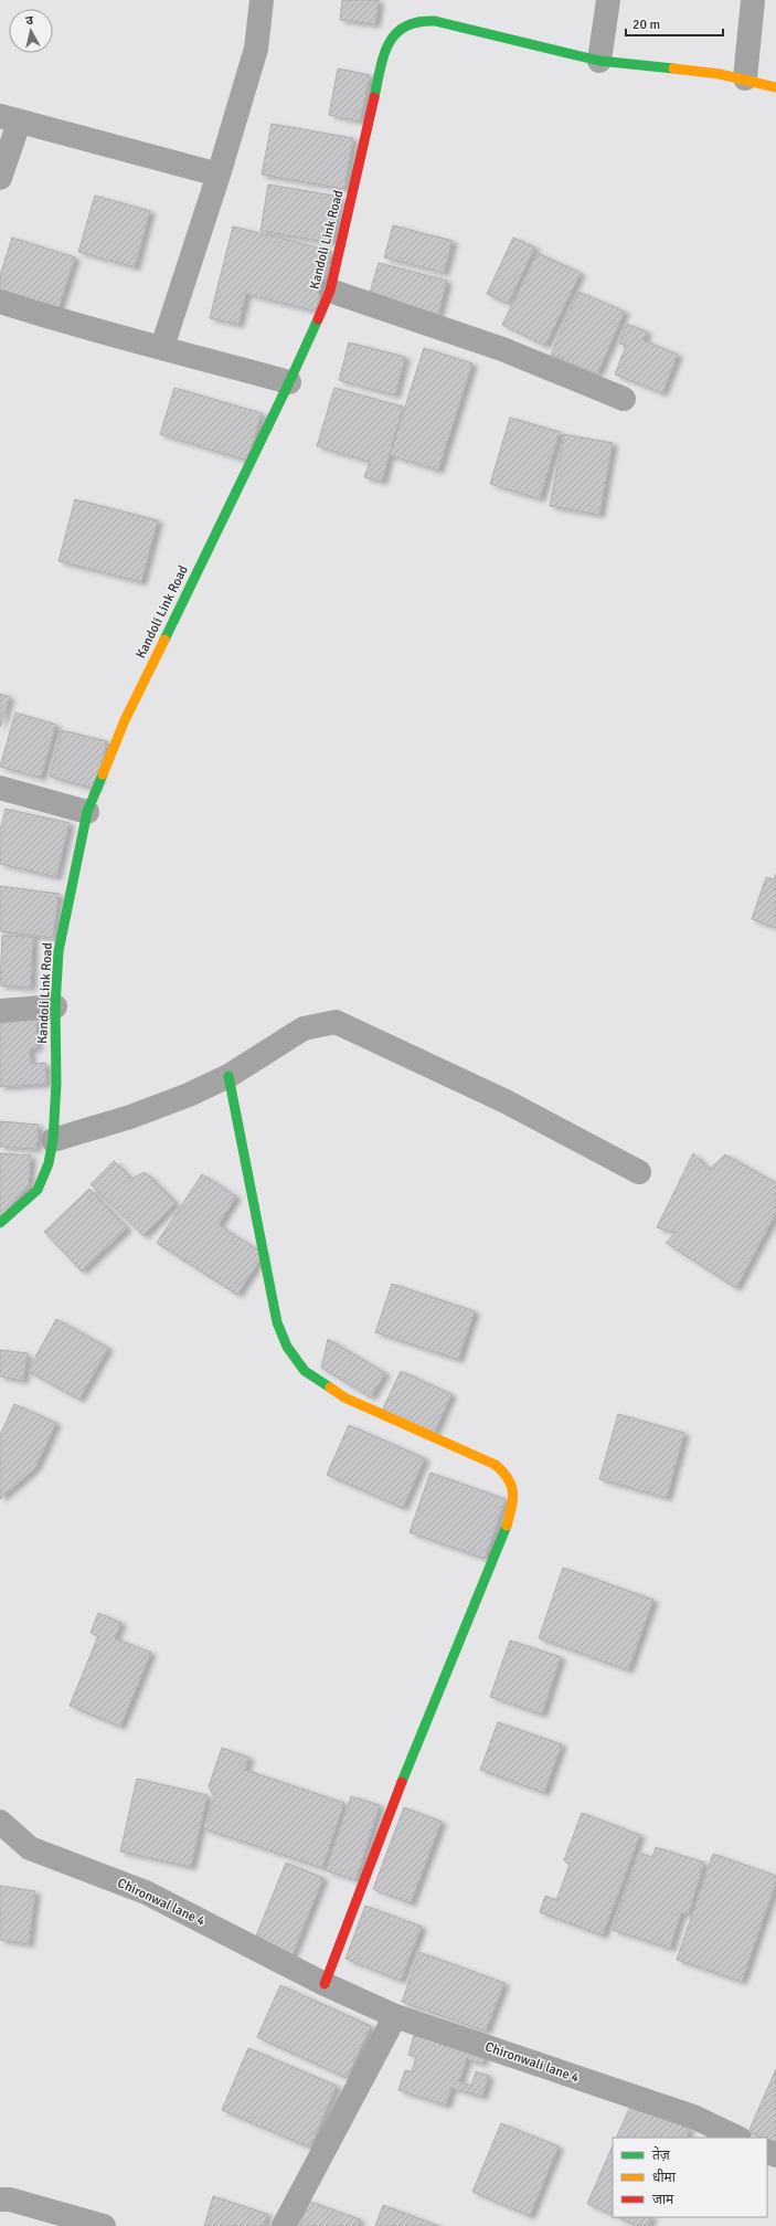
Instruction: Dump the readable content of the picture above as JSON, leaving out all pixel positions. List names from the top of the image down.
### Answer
{
  "streets": {
    "street": ["Kandoli Link Road", "Chironwal lane 4", "Chironwali lane 4"]
  },
  "crossings": [
    ["Chironwal lane 4", "Chironwali lane 4"]
  ],
  "legend": ["तेज़", "धीमा", "जाम"],
  "scale_bar": "20 m",
  "north": "top"
}
